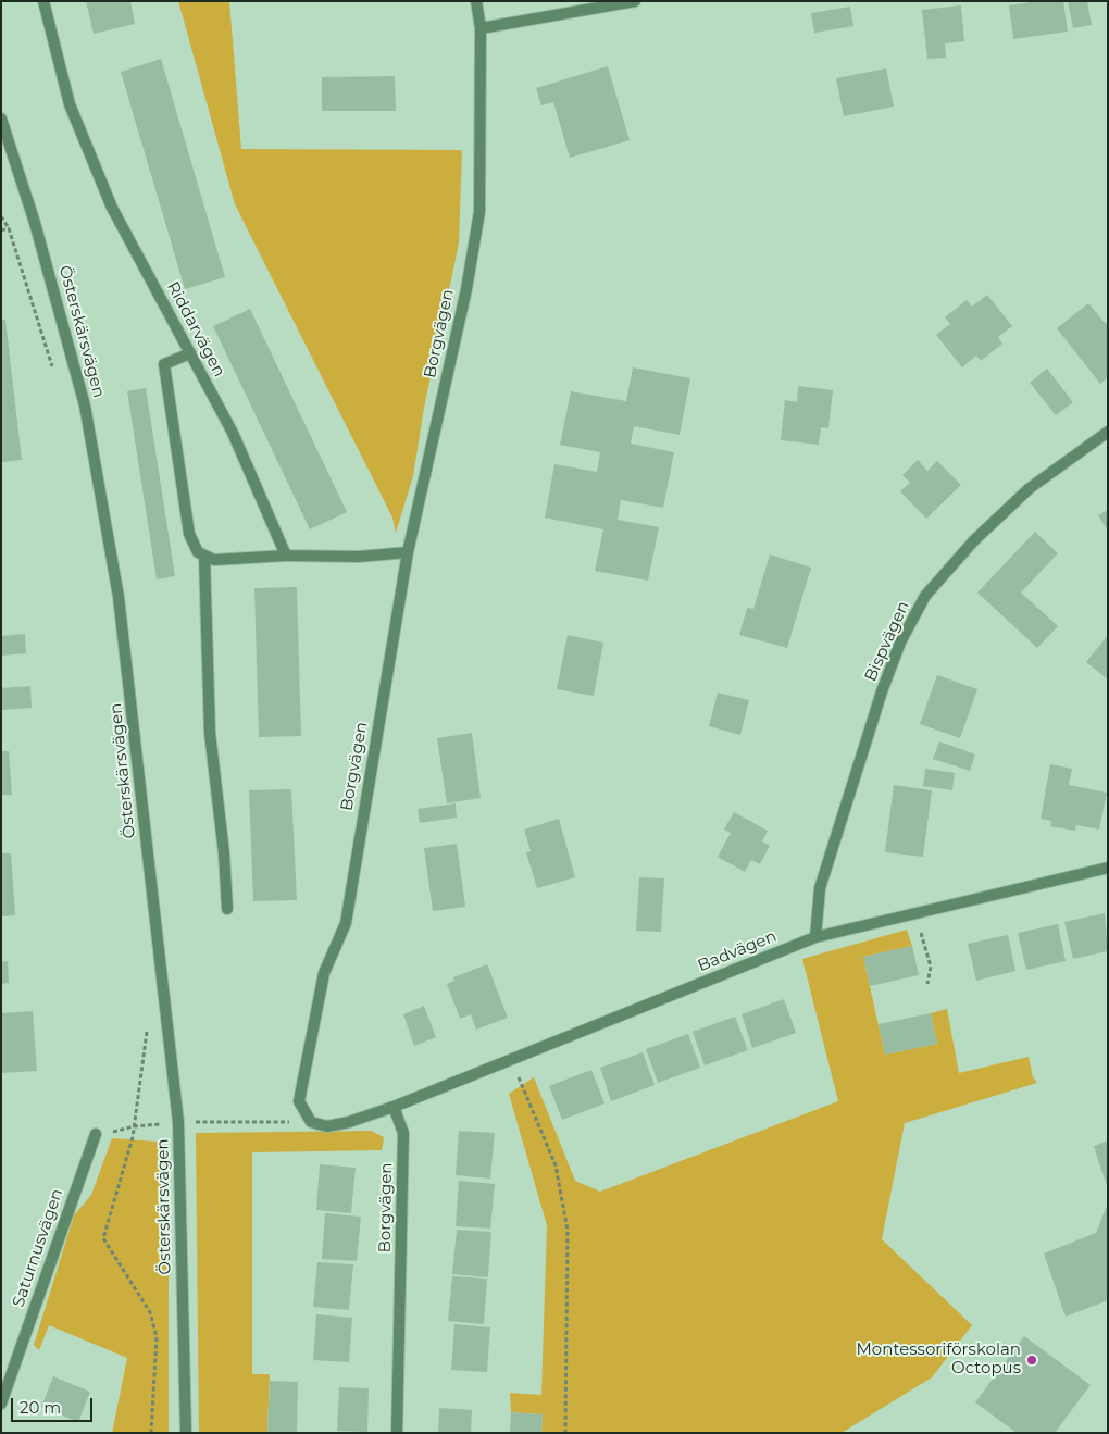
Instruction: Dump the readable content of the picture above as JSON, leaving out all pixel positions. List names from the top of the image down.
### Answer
{
  "streets": {
    "street": [
      "Riddarvägen",
      "Österskärsvägen",
      "Borgvägen",
      "Bispvägen",
      "Badvägen",
      "Saturnusvägen"
    ]
  },
  "crossings": [
    ["Borgvägen", "Badvägen"],
    ["Bispvägen", "Badvägen"]
  ],
  "places": ["Montessoriförskolan Octopus"],
  "scale_bar": "20 m"
}
